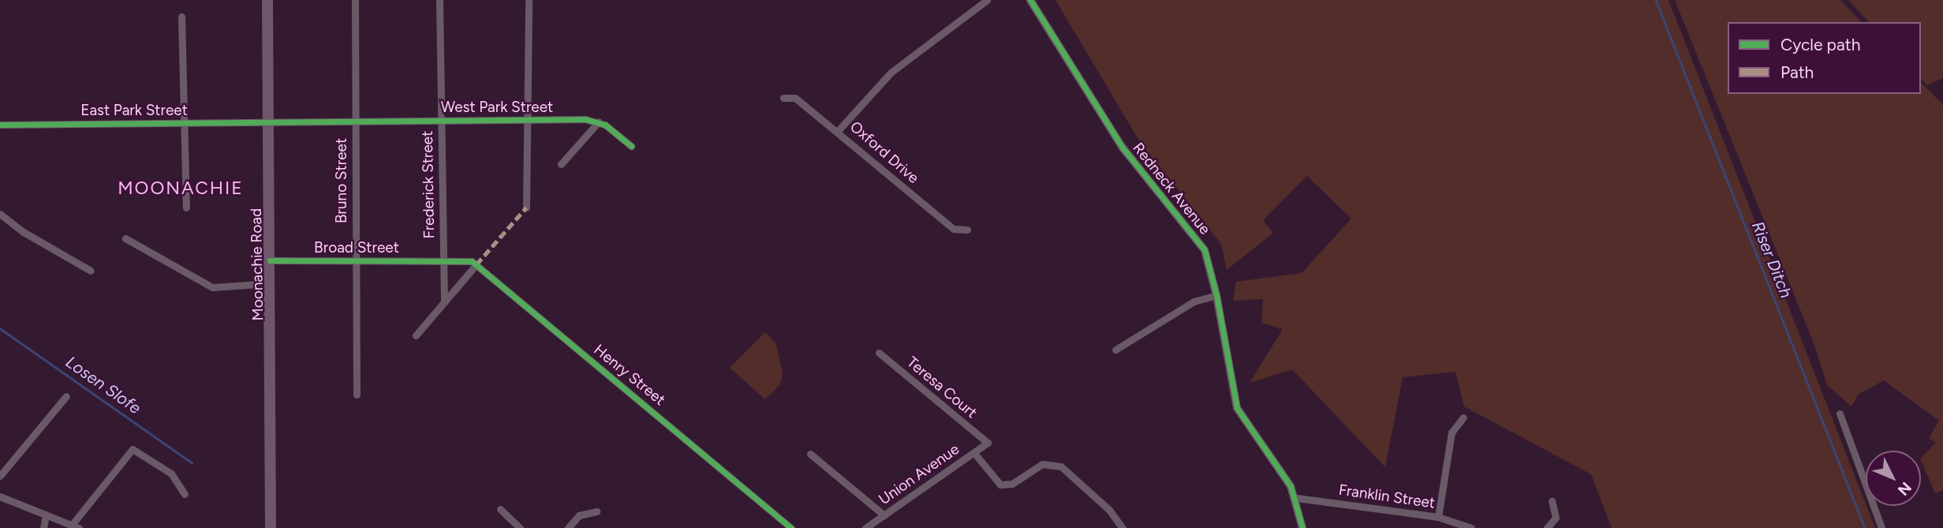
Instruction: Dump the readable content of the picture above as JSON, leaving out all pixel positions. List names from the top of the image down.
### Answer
{
  "streets": {
    "main road": ["Moonachie Road"],
    "street": [
      "West Park Street",
      "East Park Street",
      "Oxford Drive",
      "Bruno Street",
      "Frederick Street",
      "Redneck Avenue",
      "Broad Street",
      "Henry Street",
      "Teresa Court",
      "Union Avenue",
      "Franklin Street"
    ]
  },
  "crossings": [
    ["West Park Street", "East Park Street"],
    ["West Park Street", "Bruno Street"],
    ["West Park Street", "Frederick Street"],
    ["West Park Street", "Moonachie Road"],
    ["East Park Street", "Moonachie Road"],
    ["Bruno Street", "Broad Street"],
    ["Frederick Street", "Broad Street"],
    ["Frederick Street", "Henry Street"],
    ["Redneck Avenue", "Franklin Street"],
    ["Broad Street", "Moonachie Road"],
    ["Broad Street", "Henry Street"],
    ["Teresa Court", "Union Avenue"]
  ],
  "districts": ["MOONACHIE"],
  "water": ["Riser Ditch", "Losen Slofe"],
  "legend": ["Cycle path", "Path"],
  "north": "bottom right"
}
